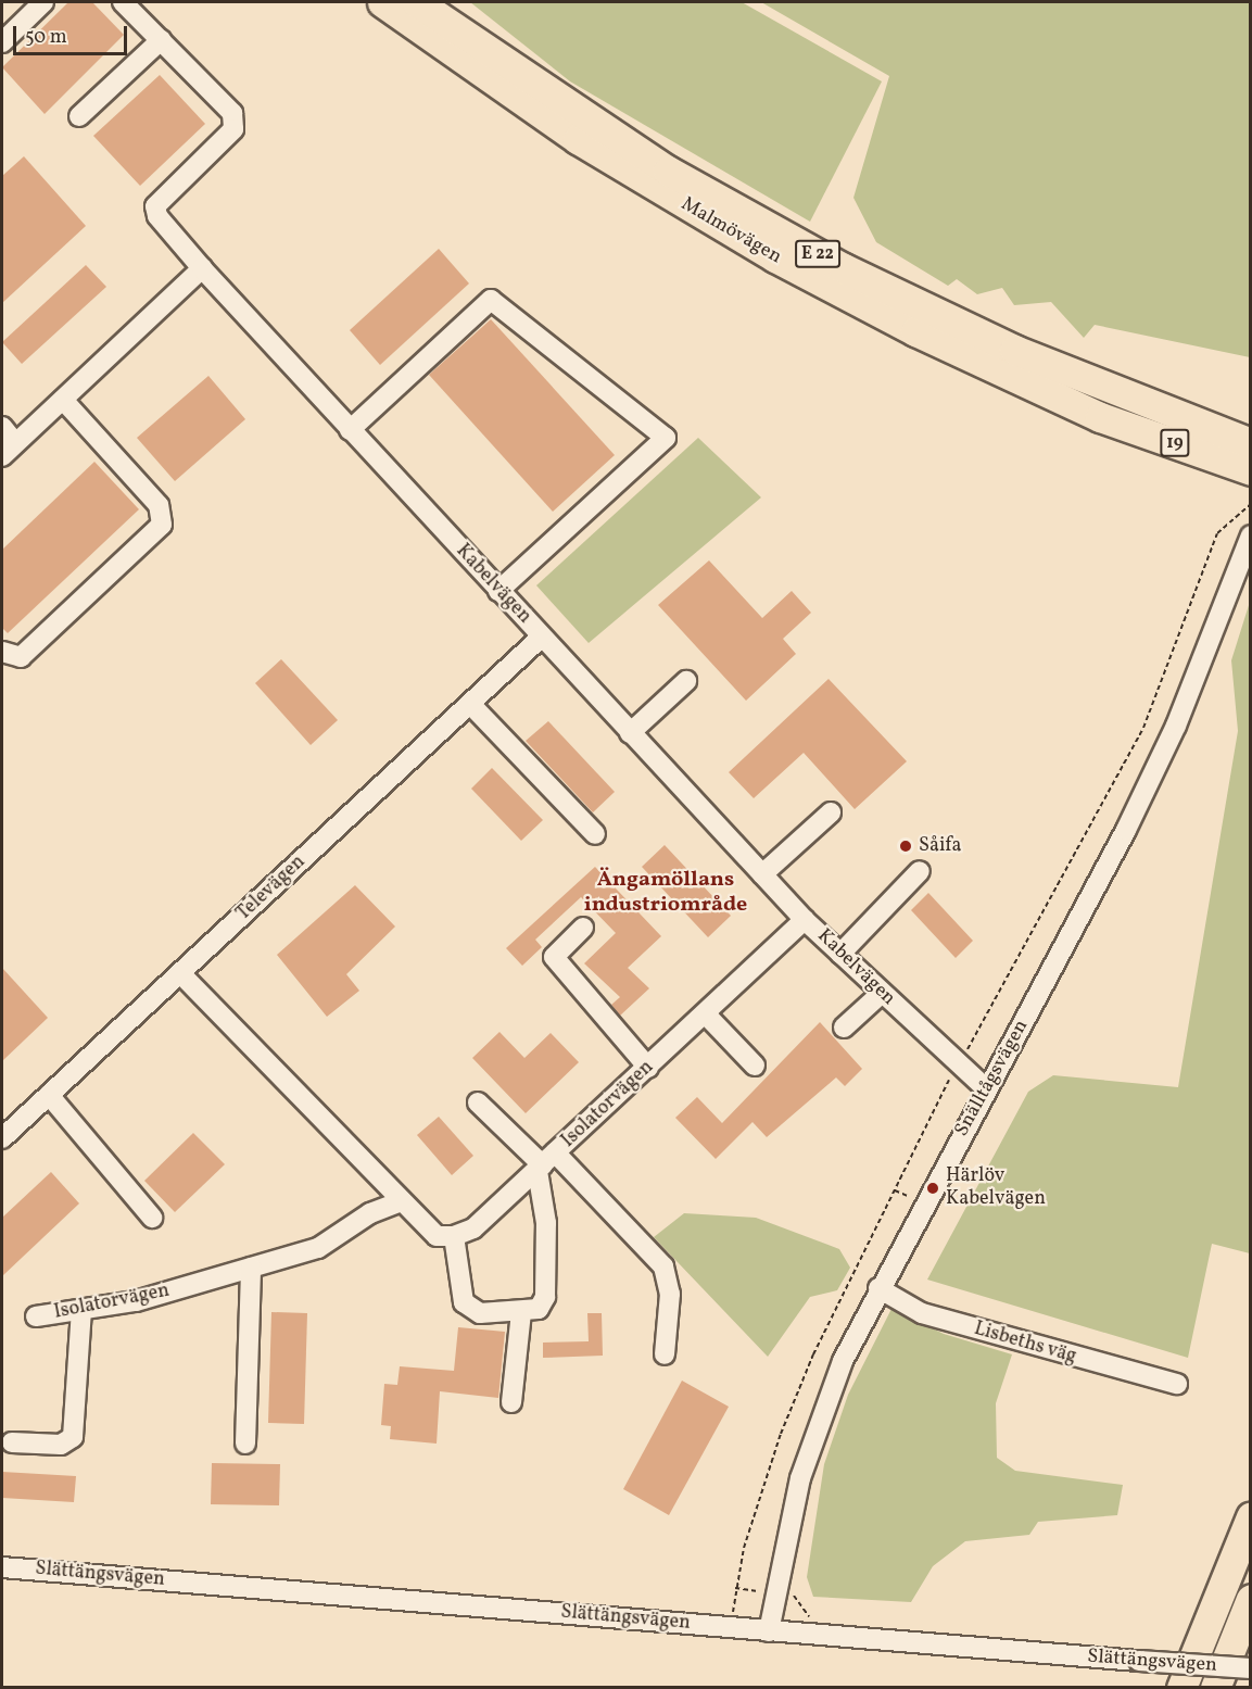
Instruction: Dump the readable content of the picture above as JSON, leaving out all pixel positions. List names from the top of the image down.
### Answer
{
  "streets": {
    "highway": ["Malmövägen", "E 22", "19"],
    "street": [
      "Kabelvägen",
      "Televägen",
      "Snälltågsvägen",
      "Isolatorvägen",
      "Lisbeths väg",
      "Slättängsvägen"
    ]
  },
  "crossings": [
    ["Malmövägen", "E 22"],
    ["Kabelvägen", "Televägen"],
    ["Kabelvägen", "Snälltågsvägen"],
    ["Kabelvägen", "Isolatorvägen"],
    ["Snälltågsvägen", "Lisbeths väg"],
    ["Snälltågsvägen", "Slättängsvägen"]
  ],
  "districts": ["Ängamöllans industriområde"],
  "places": ["Såifa", "Härlöv Kabelvägen"],
  "scale_bar": "50 m"
}
